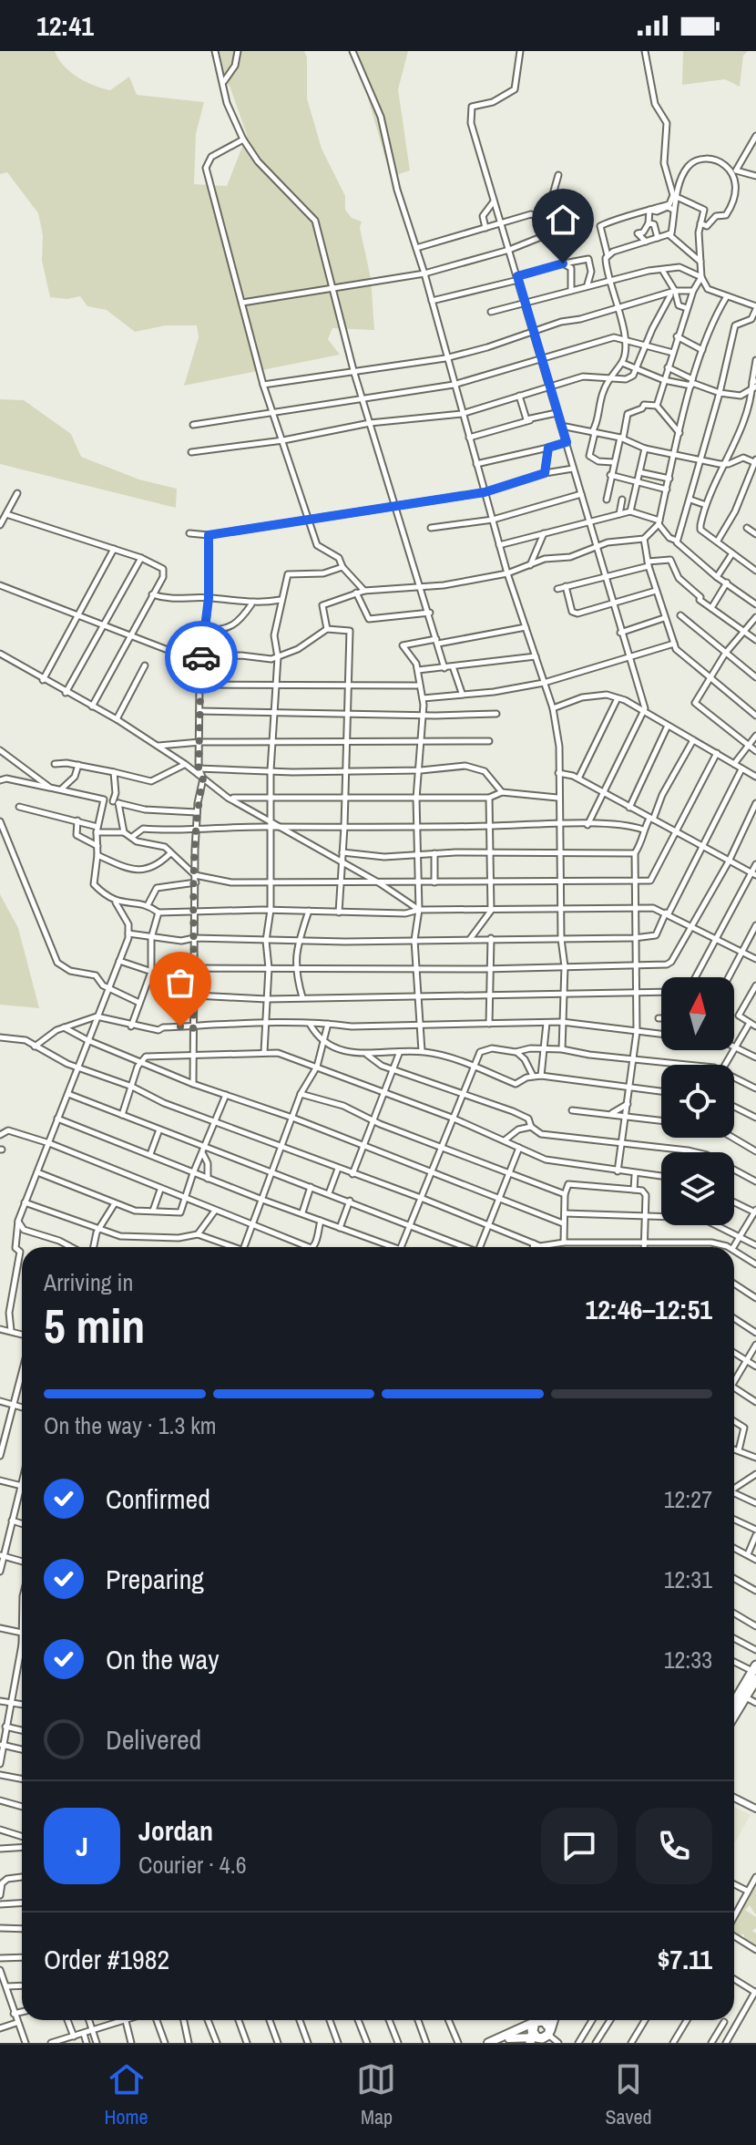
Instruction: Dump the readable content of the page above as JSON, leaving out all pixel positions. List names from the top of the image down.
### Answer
{
  "north": "top",
  "page": {
    "status": "12:41",
    "heading": ["5 min", "Arriving in", "12:46–12:51"],
    "panel": [
      "Jordan",
      "Courier · 4.6",
      "Order #1982",
      "$7.11"
    ],
    "bar": "On the way · 1.3 km",
    "list": [
      ["Confirmed", "12:27"],
      ["Preparing", "12:31"],
      ["On the way", "12:33"],
      "Delivered"
    ],
    "round": "J",
    "tabs": ["Home", "Map", "Saved"]
  }
}
